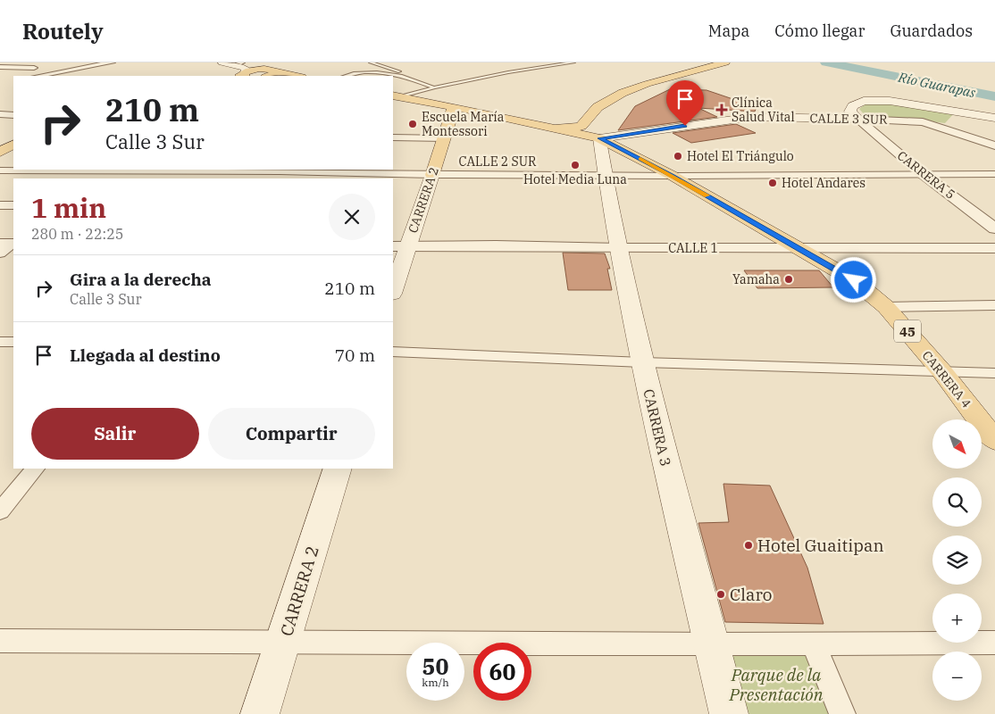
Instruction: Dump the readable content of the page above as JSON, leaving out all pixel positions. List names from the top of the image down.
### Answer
{
  "streets": {
    "main road": [
      "CALLE 3 SUR",
      "CARRERA 2",
      "45",
      "CARRERA 4",
      "CARRERA 3"
    ],
    "street": ["CALLE 2 SUR", "CARRERA 5", "CALLE 1"]
  },
  "crossings": [
    ["CALLE 3 SUR", "CARRERA 5"],
    ["CALLE 3 SUR", "45"],
    ["CALLE 3 SUR", "CARRERA 4"],
    ["CALLE 3 SUR", "CARRERA 3"],
    ["CALLE 2 SUR", "CARRERA 5"],
    ["CALLE 2 SUR", "CARRERA 2"],
    ["CALLE 2 SUR", "CARRERA 4"],
    ["CALLE 2 SUR", "CARRERA 3"],
    ["CARRERA 2", "CALLE 1"],
    ["CALLE 1", "CARRERA 4"],
    ["CALLE 1", "CARRERA 3"],
    ["45", "CARRERA 4"],
    ["45", "CARRERA 3"],
    ["CARRERA 4", "CARRERA 3"]
  ],
  "water": ["Río Guarapas"],
  "parks": ["Parque de la Presentación"],
  "places": {
    "health": ["Clínica Salud Vital"],
    "other": [
      "Escuela María Montessori",
      "Hotel El Triángulo",
      "Hotel Media Luna",
      "Hotel Andares",
      "Yamaha",
      "Hotel Guaitipan",
      "Claro"
    ]
  },
  "north": "bottom right",
  "page": {
    "header": "Routely",
    "nav": ["Mapa", "Cómo llegar", "Guardados"],
    "turn": ["210 m", "Calle 3 Sur"],
    "heading": ["1 min", "280 m · 22:25"],
    "list": [
      {
        "name": "Gira a la derecha",
        "note": "Calle 3 Sur",
        "value": "210 m"
      },
      {
        "name": "Llegada al destino",
        "value": "70 m"
      }
    ],
    "buttons": ["Salir", "Compartir"],
    "map_buttons": ["+", "−"],
    "speed": "50 km/h",
    "limit": "60"
  }
}
